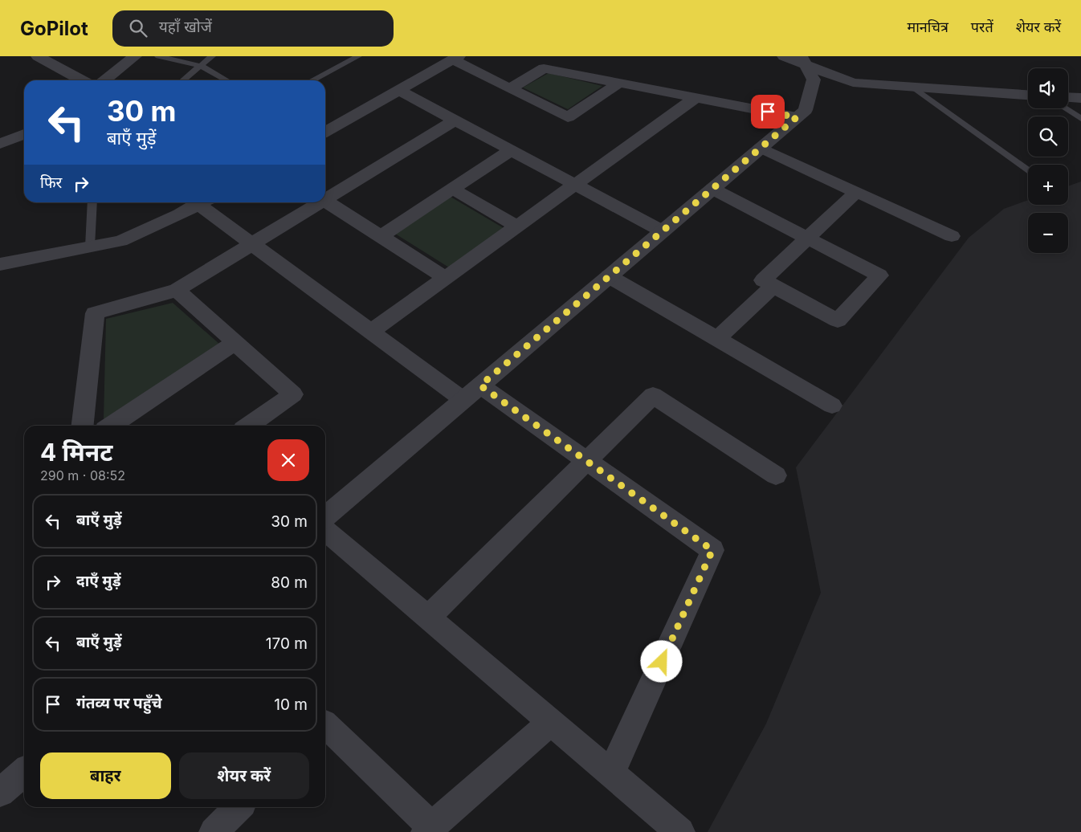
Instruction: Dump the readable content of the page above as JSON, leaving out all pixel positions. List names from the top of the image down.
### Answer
{
  "page": {
    "header": "GoPilot",
    "search": "यहाँ खोजें",
    "nav": ["मानचित्र", "परतें", "शेयर करें"],
    "map_buttons": ["+", "−"],
    "turn": ["30 m", "बाएँ मुड़ें"],
    "then": "फिर",
    "heading": ["4 मिनट", "290 m · 08:52"],
    "list": [
      {
        "name": "बाएँ मुड़ें",
        "value": "30 m"
      },
      {
        "name": "दाएँ मुड़ें",
        "value": "80 m"
      },
      {
        "name": "बाएँ मुड़ें",
        "value": "170 m"
      },
      {
        "name": "गंतव्य पर पहुँचे",
        "value": "10 m"
      }
    ],
    "buttons": ["बाहर", "शेयर करें"]
  }
}
